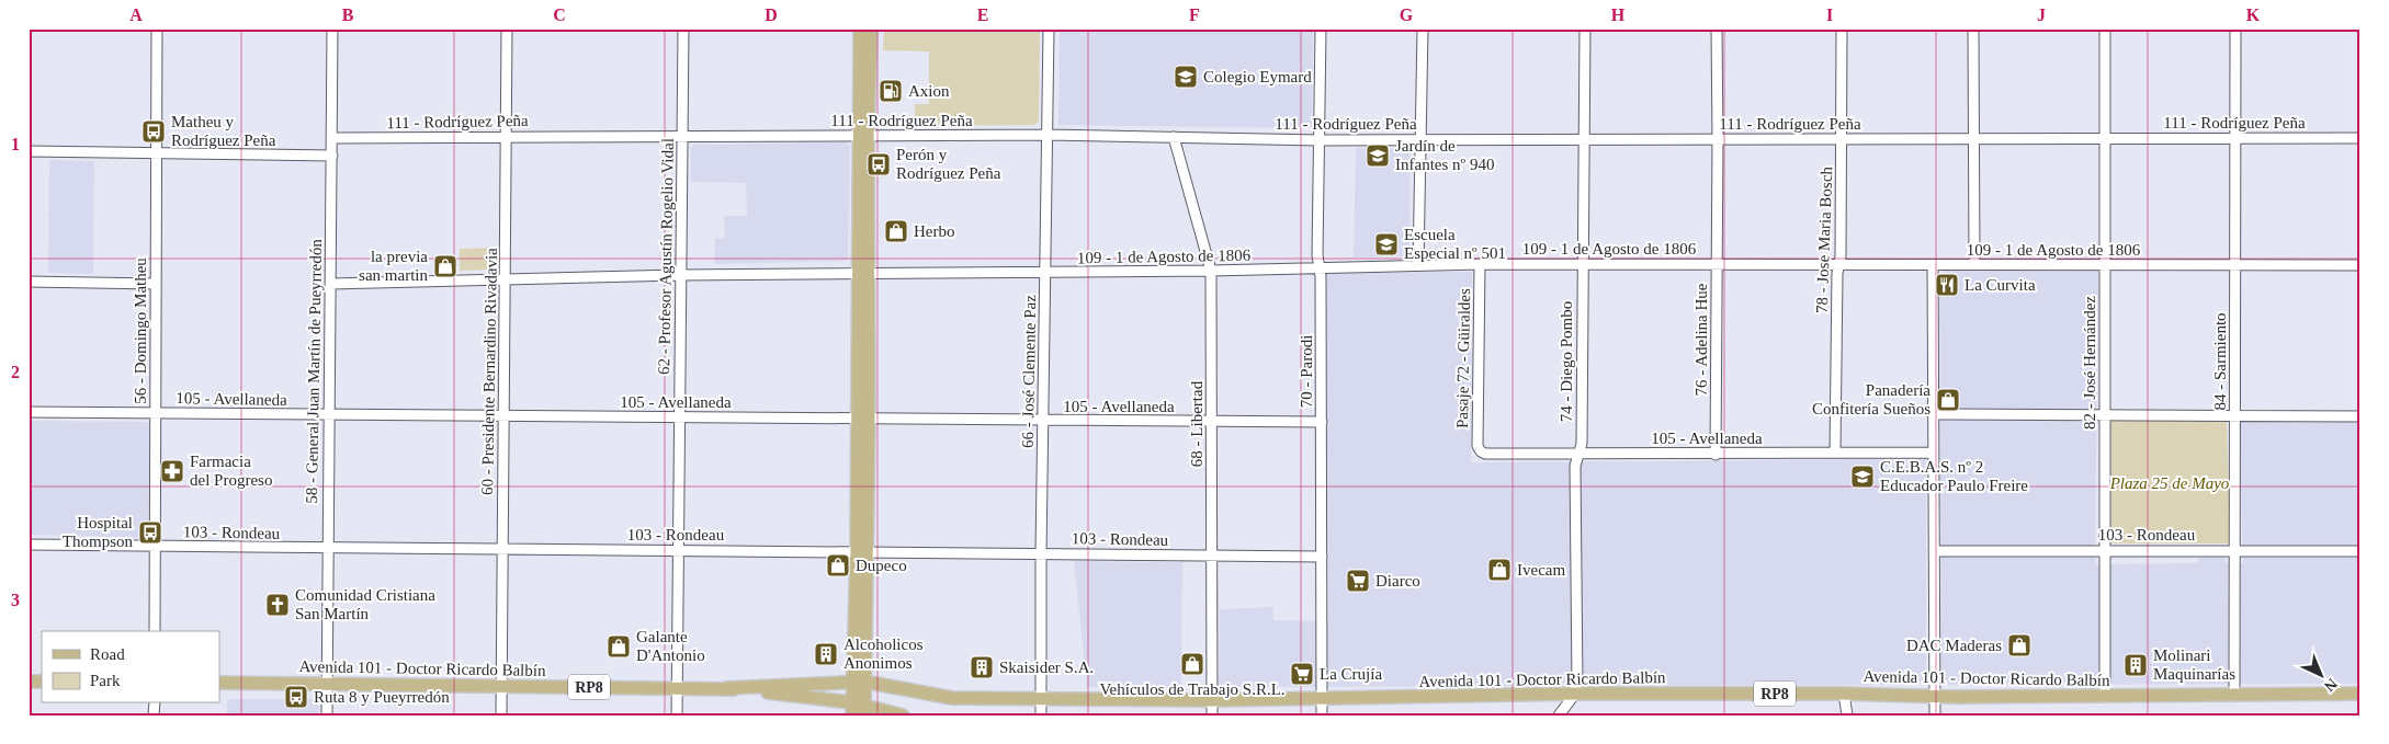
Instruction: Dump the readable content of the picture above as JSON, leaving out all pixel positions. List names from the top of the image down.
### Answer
{
  "streets": {
    "main road": ["Avenida 101 - Doctor Ricardo Balbín", "RP8"],
    "street": [
      "111 - Rodríguez Peña",
      "78 - Jose Maria Bosch",
      "109 - 1 de Agosto de 1806",
      "62 - Profesor Agustín Rogelio Vidal",
      "56 - Domingo Matheu",
      "76 - Adelina Hue",
      "Pasaje 72 - Güiraldes",
      "74 - Diego Pombo",
      "84 - Sarmiento",
      "82 - José Hernández",
      "58 - General Juan Martín de Pueyrredón",
      "60 - Presidente Bernardino Rivadavia",
      "66 - José Clemente Paz",
      "70 - Parodi",
      "105 - Avellaneda",
      "68 - Libertad",
      "103 - Rondeau"
    ]
  },
  "crossings": [
    ["111 - Rodríguez Peña", "78 - Jose Maria Bosch"],
    ["111 - Rodríguez Peña", "62 - Profesor Agustín Rogelio Vidal"],
    ["111 - Rodríguez Peña", "76 - Adelina Hue"],
    ["111 - Rodríguez Peña", "74 - Diego Pombo"],
    ["111 - Rodríguez Peña", "84 - Sarmiento"],
    ["111 - Rodríguez Peña", "82 - José Hernández"],
    ["111 - Rodríguez Peña", "58 - General Juan Martín de Pueyrredón"],
    ["111 - Rodríguez Peña", "60 - Presidente Bernardino Rivadavia"],
    ["111 - Rodríguez Peña", "66 - José Clemente Paz"],
    ["111 - Rodríguez Peña", "70 - Parodi"],
    ["111 - Rodríguez Peña", "68 - Libertad"],
    ["78 - Jose Maria Bosch", "109 - 1 de Agosto de 1806"],
    ["78 - Jose Maria Bosch", "105 - Avellaneda"],
    ["109 - 1 de Agosto de 1806", "62 - Profesor Agustín Rogelio Vidal"],
    ["109 - 1 de Agosto de 1806", "76 - Adelina Hue"],
    ["109 - 1 de Agosto de 1806", "Pasaje 72 - Güiraldes"],
    ["109 - 1 de Agosto de 1806", "74 - Diego Pombo"],
    ["109 - 1 de Agosto de 1806", "84 - Sarmiento"],
    ["109 - 1 de Agosto de 1806", "82 - José Hernández"],
    ["109 - 1 de Agosto de 1806", "58 - General Juan Martín de Pueyrredón"],
    ["109 - 1 de Agosto de 1806", "60 - Presidente Bernardino Rivadavia"],
    ["109 - 1 de Agosto de 1806", "66 - José Clemente Paz"],
    ["109 - 1 de Agosto de 1806", "70 - Parodi"],
    ["109 - 1 de Agosto de 1806", "68 - Libertad"],
    ["62 - Profesor Agustín Rogelio Vidal", "105 - Avellaneda"],
    ["62 - Profesor Agustín Rogelio Vidal", "103 - Rondeau"],
    ["62 - Profesor Agustín Rogelio Vidal", "Avenida 101 - Doctor Ricardo Balbín"],
    ["56 - Domingo Matheu", "105 - Avellaneda"],
    ["56 - Domingo Matheu", "103 - Rondeau"],
    ["76 - Adelina Hue", "105 - Avellaneda"],
    ["Pasaje 72 - Güiraldes", "105 - Avellaneda"],
    ["74 - Diego Pombo", "105 - Avellaneda"],
    ["74 - Diego Pombo", "Avenida 101 - Doctor Ricardo Balbín"],
    ["84 - Sarmiento", "103 - Rondeau"],
    ["84 - Sarmiento", "Avenida 101 - Doctor Ricardo Balbín"],
    ["82 - José Hernández", "103 - Rondeau"],
    ["82 - José Hernández", "Avenida 101 - Doctor Ricardo Balbín"],
    ["58 - General Juan Martín de Pueyrredón", "105 - Avellaneda"],
    ["58 - General Juan Martín de Pueyrredón", "103 - Rondeau"],
    ["58 - General Juan Martín de Pueyrredón", "Avenida 101 - Doctor Ricardo Balbín"],
    ["60 - Presidente Bernardino Rivadavia", "105 - Avellaneda"],
    ["60 - Presidente Bernardino Rivadavia", "103 - Rondeau"],
    ["60 - Presidente Bernardino Rivadavia", "Avenida 101 - Doctor Ricardo Balbín"],
    ["66 - José Clemente Paz", "105 - Avellaneda"],
    ["66 - José Clemente Paz", "103 - Rondeau"],
    ["66 - José Clemente Paz", "Avenida 101 - Doctor Ricardo Balbín"],
    ["70 - Parodi", "105 - Avellaneda"],
    ["70 - Parodi", "103 - Rondeau"],
    ["70 - Parodi", "Avenida 101 - Doctor Ricardo Balbín"],
    ["105 - Avellaneda", "68 - Libertad"],
    ["68 - Libertad", "103 - Rondeau"],
    ["68 - Libertad", "Avenida 101 - Doctor Ricardo Balbín"]
  ],
  "parks": ["Plaza 25 de Mayo"],
  "places": {
    "school or university": [
      "Colegio Eymard",
      "Jardín de Infantes nº 940",
      "Escuela Especial nº 501",
      "C.E.B.A.S. nº 2 Educador Paulo Freire"
    ],
    "fuel station": ["Axion"],
    "bus stop": [
      "Matheu y Rodríguez Peña",
      "Perón y Rodríguez Peña",
      "Hospital Thompson",
      "Ruta 8 y Pueyrredón"
    ],
    "shop": [
      "Herbo",
      "la previa san martin",
      "Panadería Confitería Sueños",
      "Dupeco",
      "Ivecam",
      "DAC Maderas",
      "Galante D'Antonio",
      "Vehículos de Trabajo S.R.L."
    ],
    "restaurant": ["La Curvita"],
    "pharmacy": ["Farmacia del Progreso"],
    "supermarket": ["Diarco", "La Crujía"],
    "church": ["Comunidad Cristiana San Martín"],
    "building": ["Alcoholicos Anonimos", "Molinari Maquinarías", "Skaisider S.A."]
  },
  "legend": ["Road", "Park"],
  "north": "bottom right",
  "grid": {
    "columns": [
      "A",
      "B",
      "C",
      "D",
      "E",
      "F",
      "G",
      "H",
      "I",
      "J",
      "K"
    ],
    "rows": ["1", "2", "3"]
  }
}
